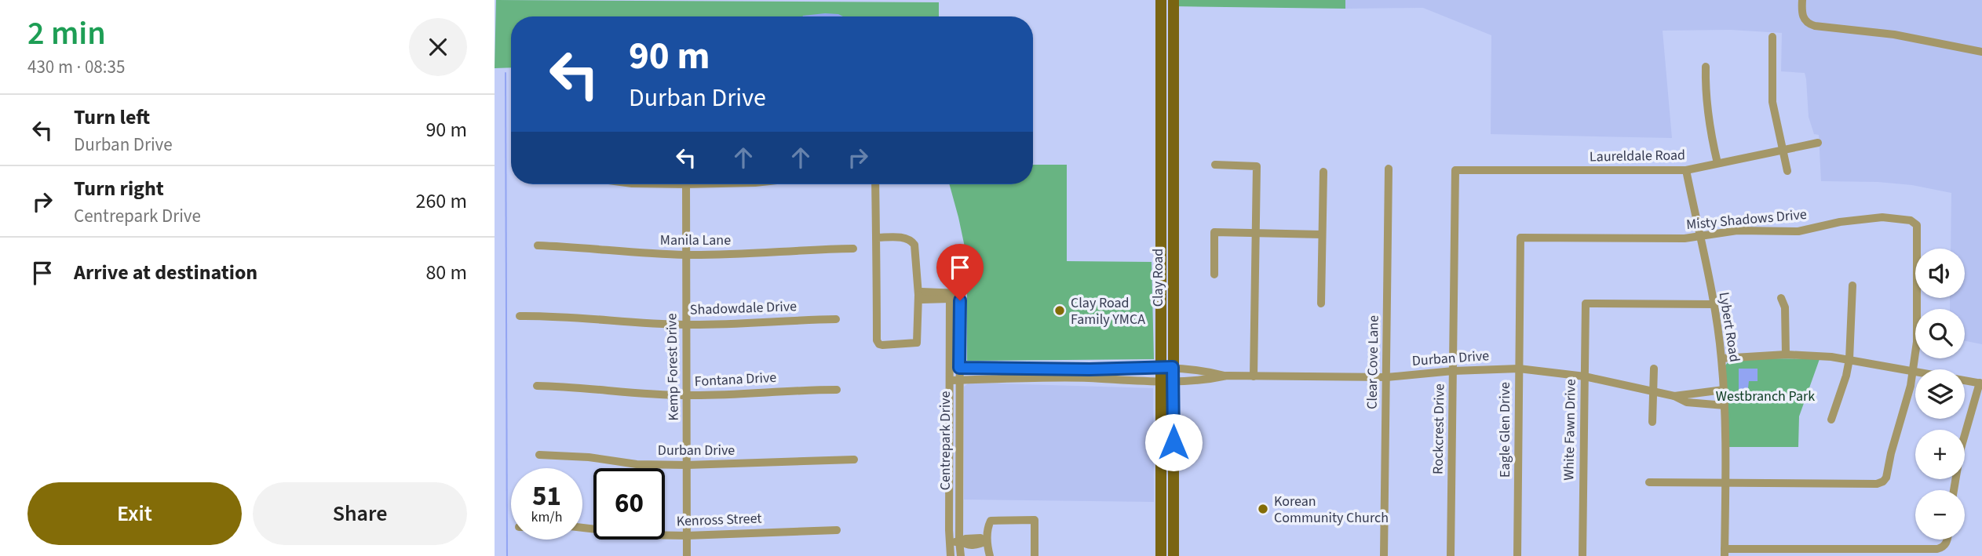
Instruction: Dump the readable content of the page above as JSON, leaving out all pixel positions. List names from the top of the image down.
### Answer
{
  "streets": {
    "main road": ["Clay Road"],
    "street": [
      "Laureldale Road",
      "Misty Shadows Drive",
      "Manila Lane",
      "Shadowdale Drive",
      "Lybert Road",
      "Durban Drive",
      "Clear Cove Lane",
      "Kemp Forest Drive",
      "Fontana Drive",
      "Rockcrest Drive",
      "Eagle Glen Drive",
      "White Fawn Drive",
      "Centrepark Drive",
      "Kenross Street"
    ]
  },
  "crossings": [
    ["Laureldale Road", "Lybert Road"],
    ["Laureldale Road", "Rockcrest Drive"],
    ["Misty Shadows Drive", "Lybert Road"],
    ["Misty Shadows Drive", "Eagle Glen Drive"],
    ["Manila Lane", "Kemp Forest Drive"],
    ["Clay Road", "Durban Drive"],
    ["Shadowdale Drive", "Kemp Forest Drive"],
    ["Lybert Road", "Durban Drive"],
    ["Lybert Road", "White Fawn Drive"],
    ["Durban Drive", "Clear Cove Lane"],
    ["Durban Drive", "Kemp Forest Drive"],
    ["Durban Drive", "Rockcrest Drive"],
    ["Durban Drive", "Eagle Glen Drive"],
    ["Durban Drive", "White Fawn Drive"],
    ["Durban Drive", "Centrepark Drive"],
    ["Kemp Forest Drive", "Fontana Drive"],
    ["Kemp Forest Drive", "Kenross Street"]
  ],
  "parks": ["Westbranch Park"],
  "places": ["Clay Road Family YMCA", "Korean Community Church"],
  "page": {
    "heading": ["2 min", "430 m · 08:35"],
    "turn": ["90 m", "Durban Drive"],
    "list": [
      {
        "name": "Turn left",
        "note": "Durban Drive",
        "value": "90 m"
      },
      {
        "name": "Turn right",
        "note": "Centrepark Drive",
        "value": "260 m"
      },
      {
        "name": "Arrive at destination",
        "value": "80 m"
      }
    ],
    "map_buttons": ["+", "−"],
    "speed": "51 km/h",
    "limit": "60",
    "buttons": ["Exit", "Share"]
  }
}
